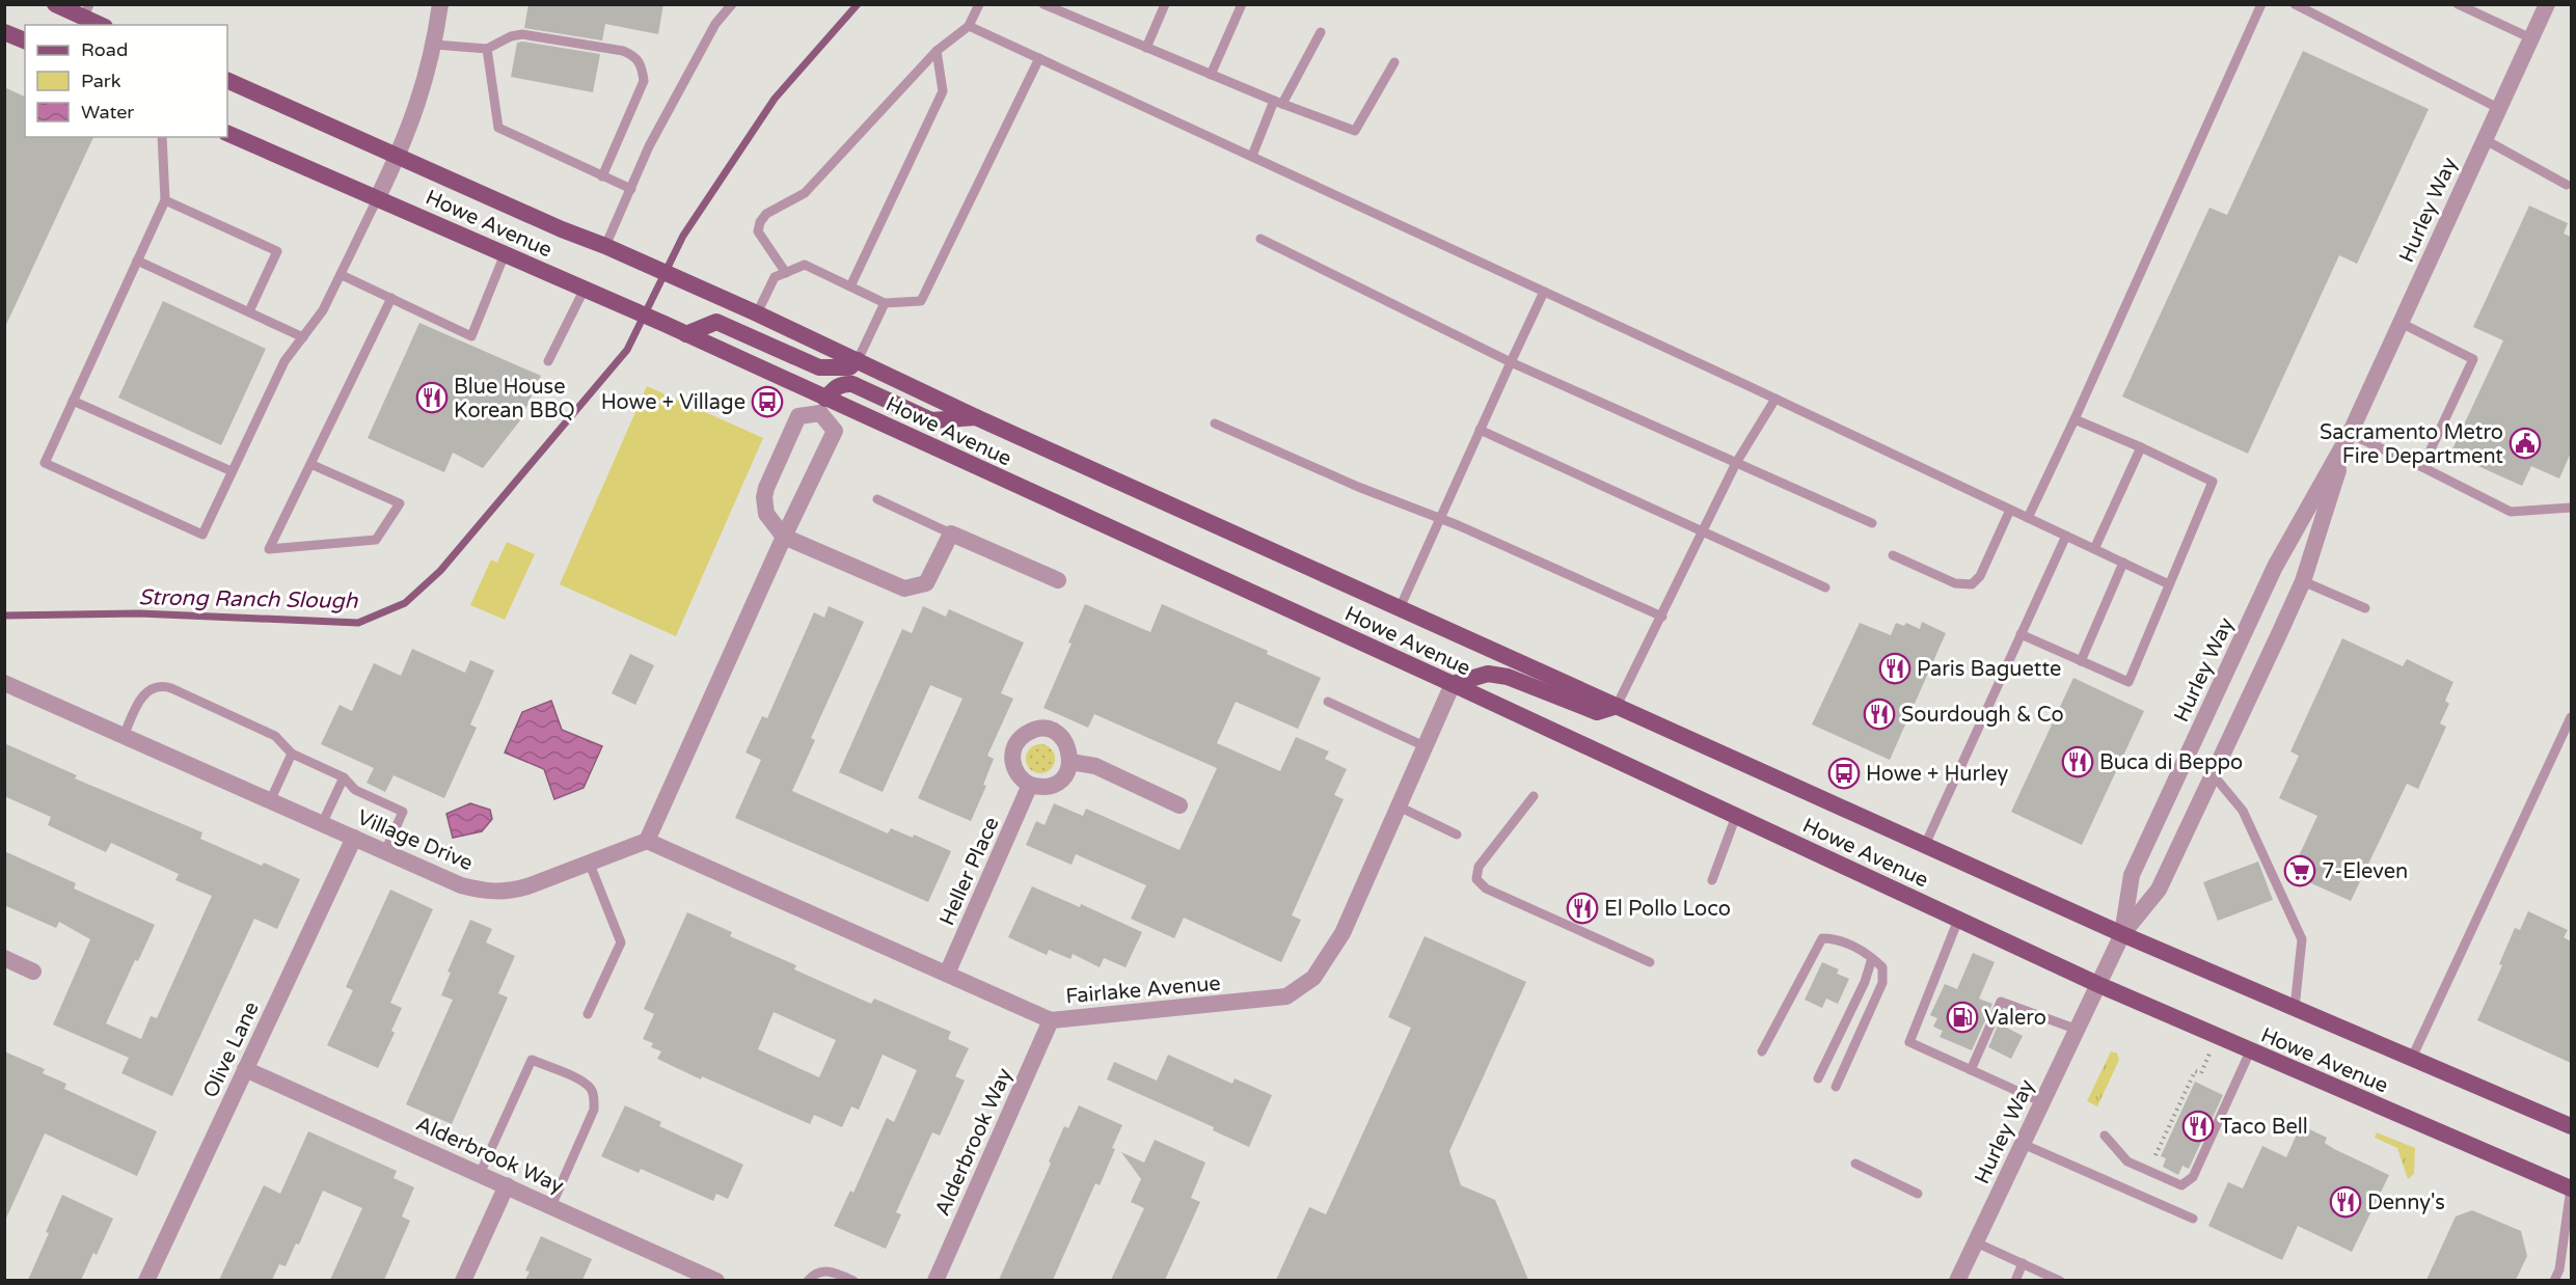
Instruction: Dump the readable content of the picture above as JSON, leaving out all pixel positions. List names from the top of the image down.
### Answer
{
  "streets": {
    "main road": ["Howe Avenue"],
    "street": [
      "Hurley Way",
      "Village Drive",
      "Heller Place",
      "Fairlake Avenue",
      "Olive Lane",
      "Alderbrook Way"
    ]
  },
  "crossings": [
    ["Hurley Way", "Howe Avenue"],
    ["Howe Avenue", "Fairlake Avenue"],
    ["Village Drive", "Fairlake Avenue"],
    ["Village Drive", "Olive Lane"],
    ["Heller Place", "Fairlake Avenue"],
    ["Fairlake Avenue", "Alderbrook Way"],
    ["Olive Lane", "Alderbrook Way"]
  ],
  "water": ["Strong Ranch Slough"],
  "places": {
    "restaurant": [
      "Blue House Korean BBQ",
      "Paris Baguette",
      "Sourdough & Co",
      "Buca di Beppo",
      "El Pollo Loco",
      "Taco Bell",
      "Denny's"
    ],
    "bus stop": ["Howe + Village", "Howe + Hurley"],
    "public building": ["Sacramento Metro Fire Department"],
    "supermarket": ["7-Eleven"],
    "fuel station": ["Valero"]
  },
  "legend": ["Road", "Park", "Water"]
}
